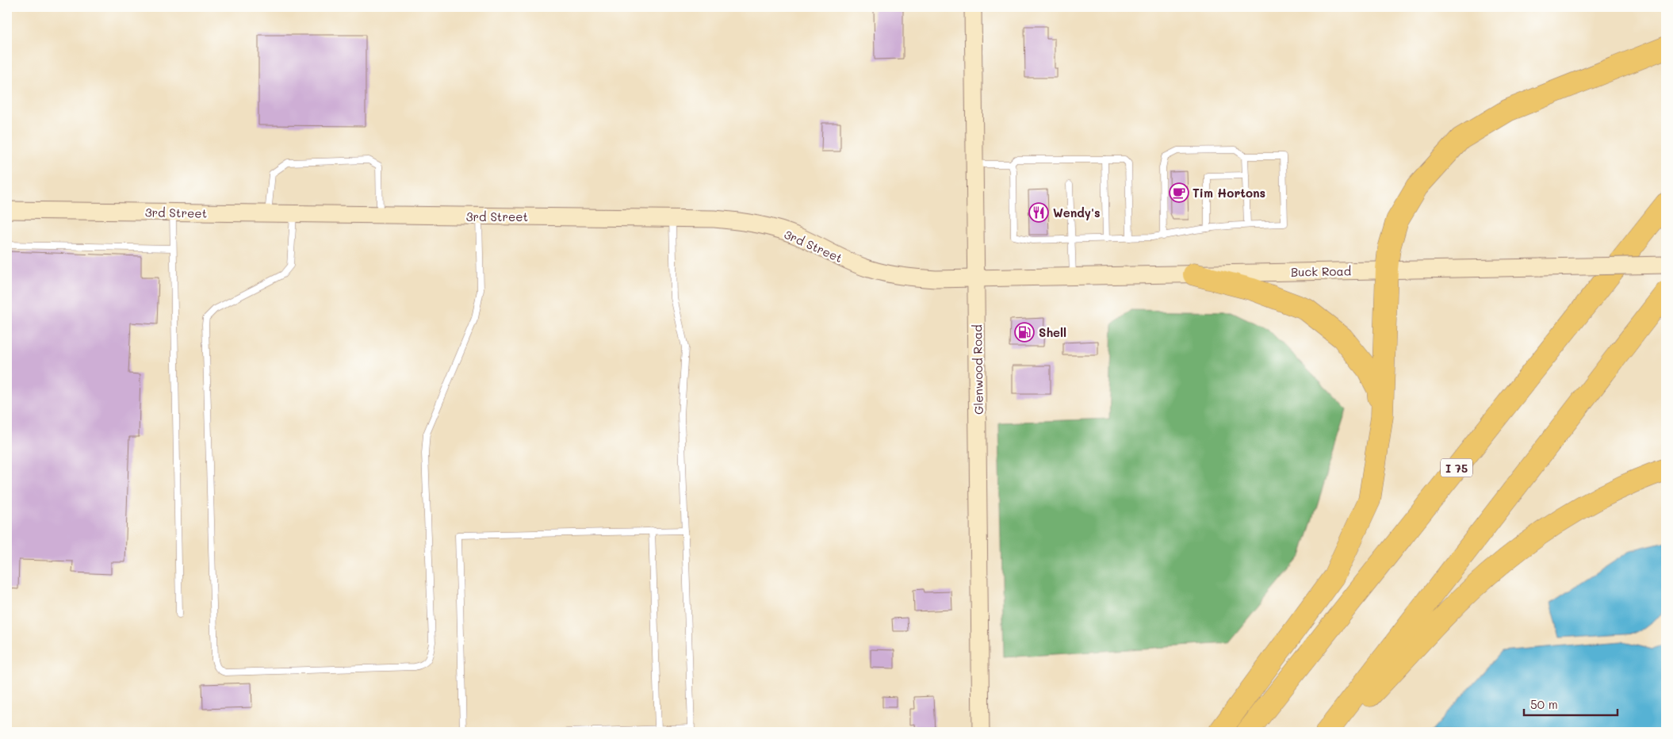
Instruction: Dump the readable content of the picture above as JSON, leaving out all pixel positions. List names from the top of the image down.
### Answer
{
  "streets": {
    "highway": ["I 75"],
    "street": ["3rd Street", "Buck Road", "Glenwood Road"]
  },
  "crossings": [
    ["3rd Street", "Buck Road"],
    ["3rd Street", "Glenwood Road"],
    ["Buck Road", "Glenwood Road"]
  ],
  "places": {
    "cafe": ["Tim Hortons"],
    "restaurant": ["Wendy's"],
    "fuel station": ["Shell"]
  },
  "scale_bar": "50 m"
}
